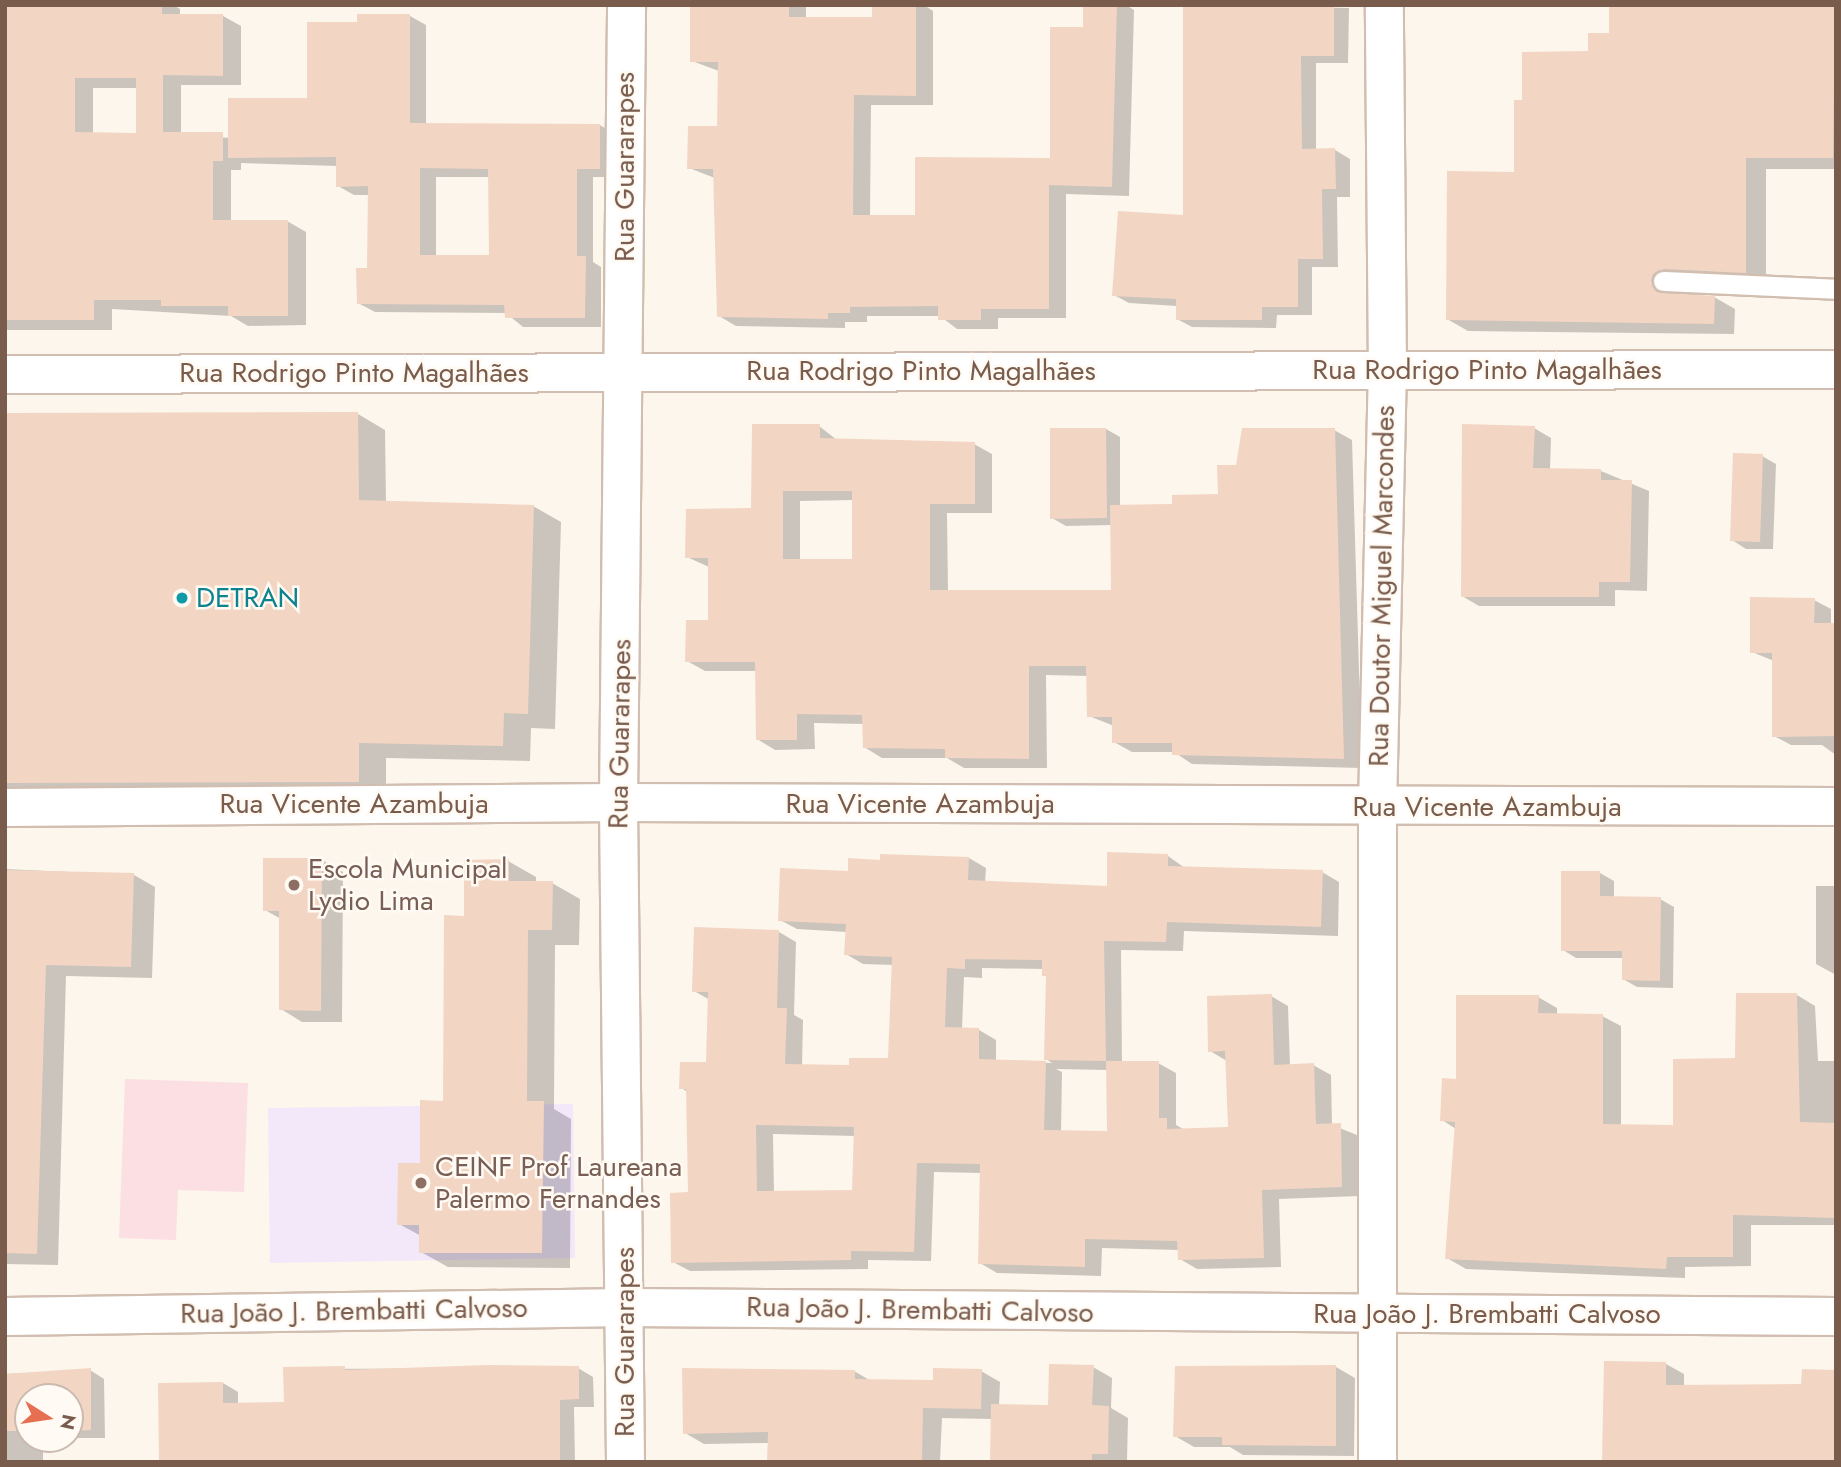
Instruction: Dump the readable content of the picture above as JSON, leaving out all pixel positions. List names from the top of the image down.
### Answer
{
  "streets": {
    "street": [
      "Rua Guararapes",
      "Rua Rodrigo Pinto Magalhães",
      "Rua Doutor Miguel Marcondes",
      "Rua Vicente Azambuja",
      "Rua João J. Brembatti Calvoso"
    ]
  },
  "crossings": [
    ["Rua Guararapes", "Rua Rodrigo Pinto Magalhães"],
    ["Rua Guararapes", "Rua Vicente Azambuja"],
    ["Rua Guararapes", "Rua João J. Brembatti Calvoso"],
    ["Rua Rodrigo Pinto Magalhães", "Rua Doutor Miguel Marcondes"],
    ["Rua Doutor Miguel Marcondes", "Rua Vicente Azambuja"],
    ["Rua Doutor Miguel Marcondes", "Rua João J. Brembatti Calvoso"]
  ],
  "places": ["DETRAN", "Escola Municipal Lydio Lima", "CEINF Prof Laureana Palermo Fernandes"],
  "north": "right"
}
